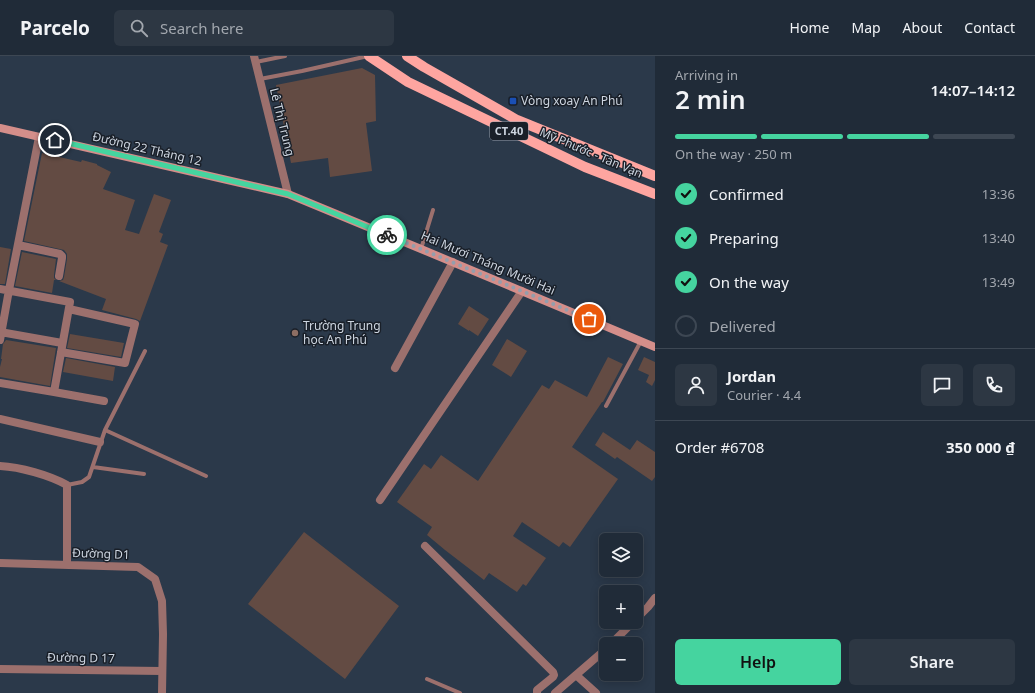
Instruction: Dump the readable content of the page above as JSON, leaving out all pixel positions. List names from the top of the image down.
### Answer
{
  "streets": {
    "main road": [
      "CT.40",
      "Đường 22 Tháng 12",
      "Mỹ Phước - Tân Vạn",
      "Hai Mươi Tháng Mười Hai"
    ],
    "street": ["Lê Thị Trung", "Đường D1", "Đường D 17"]
  },
  "crossings": [
    ["Lê Thị Trung", "Đường 22 Tháng 12"],
    ["Lê Thị Trung", "Hai Mươi Tháng Mười Hai"],
    ["Đường 22 Tháng 12", "Hai Mươi Tháng Mười Hai"],
    ["Đường D1", "Đường D 17"]
  ],
  "places": {
    "transit": ["Vòng xoay An Phú"],
    "other": ["Trường Trung học An Phú"]
  },
  "page": {
    "header": "Parcelo",
    "search": "Search here",
    "nav": [
      "Home",
      "Map",
      "About",
      "Contact"
    ],
    "heading": ["2 min", "Arriving in", "14:07–14:12"],
    "panel": [
      "Jordan",
      "Courier · 4.4",
      "Order #6708",
      "350 000 ₫"
    ],
    "bar": "On the way · 250 m",
    "list": [
      ["Confirmed", "13:36"],
      ["Preparing", "13:40"],
      ["On the way", "13:49"],
      "Delivered"
    ],
    "map_buttons": ["+", "−"],
    "buttons": ["Help", "Share"]
  }
}
